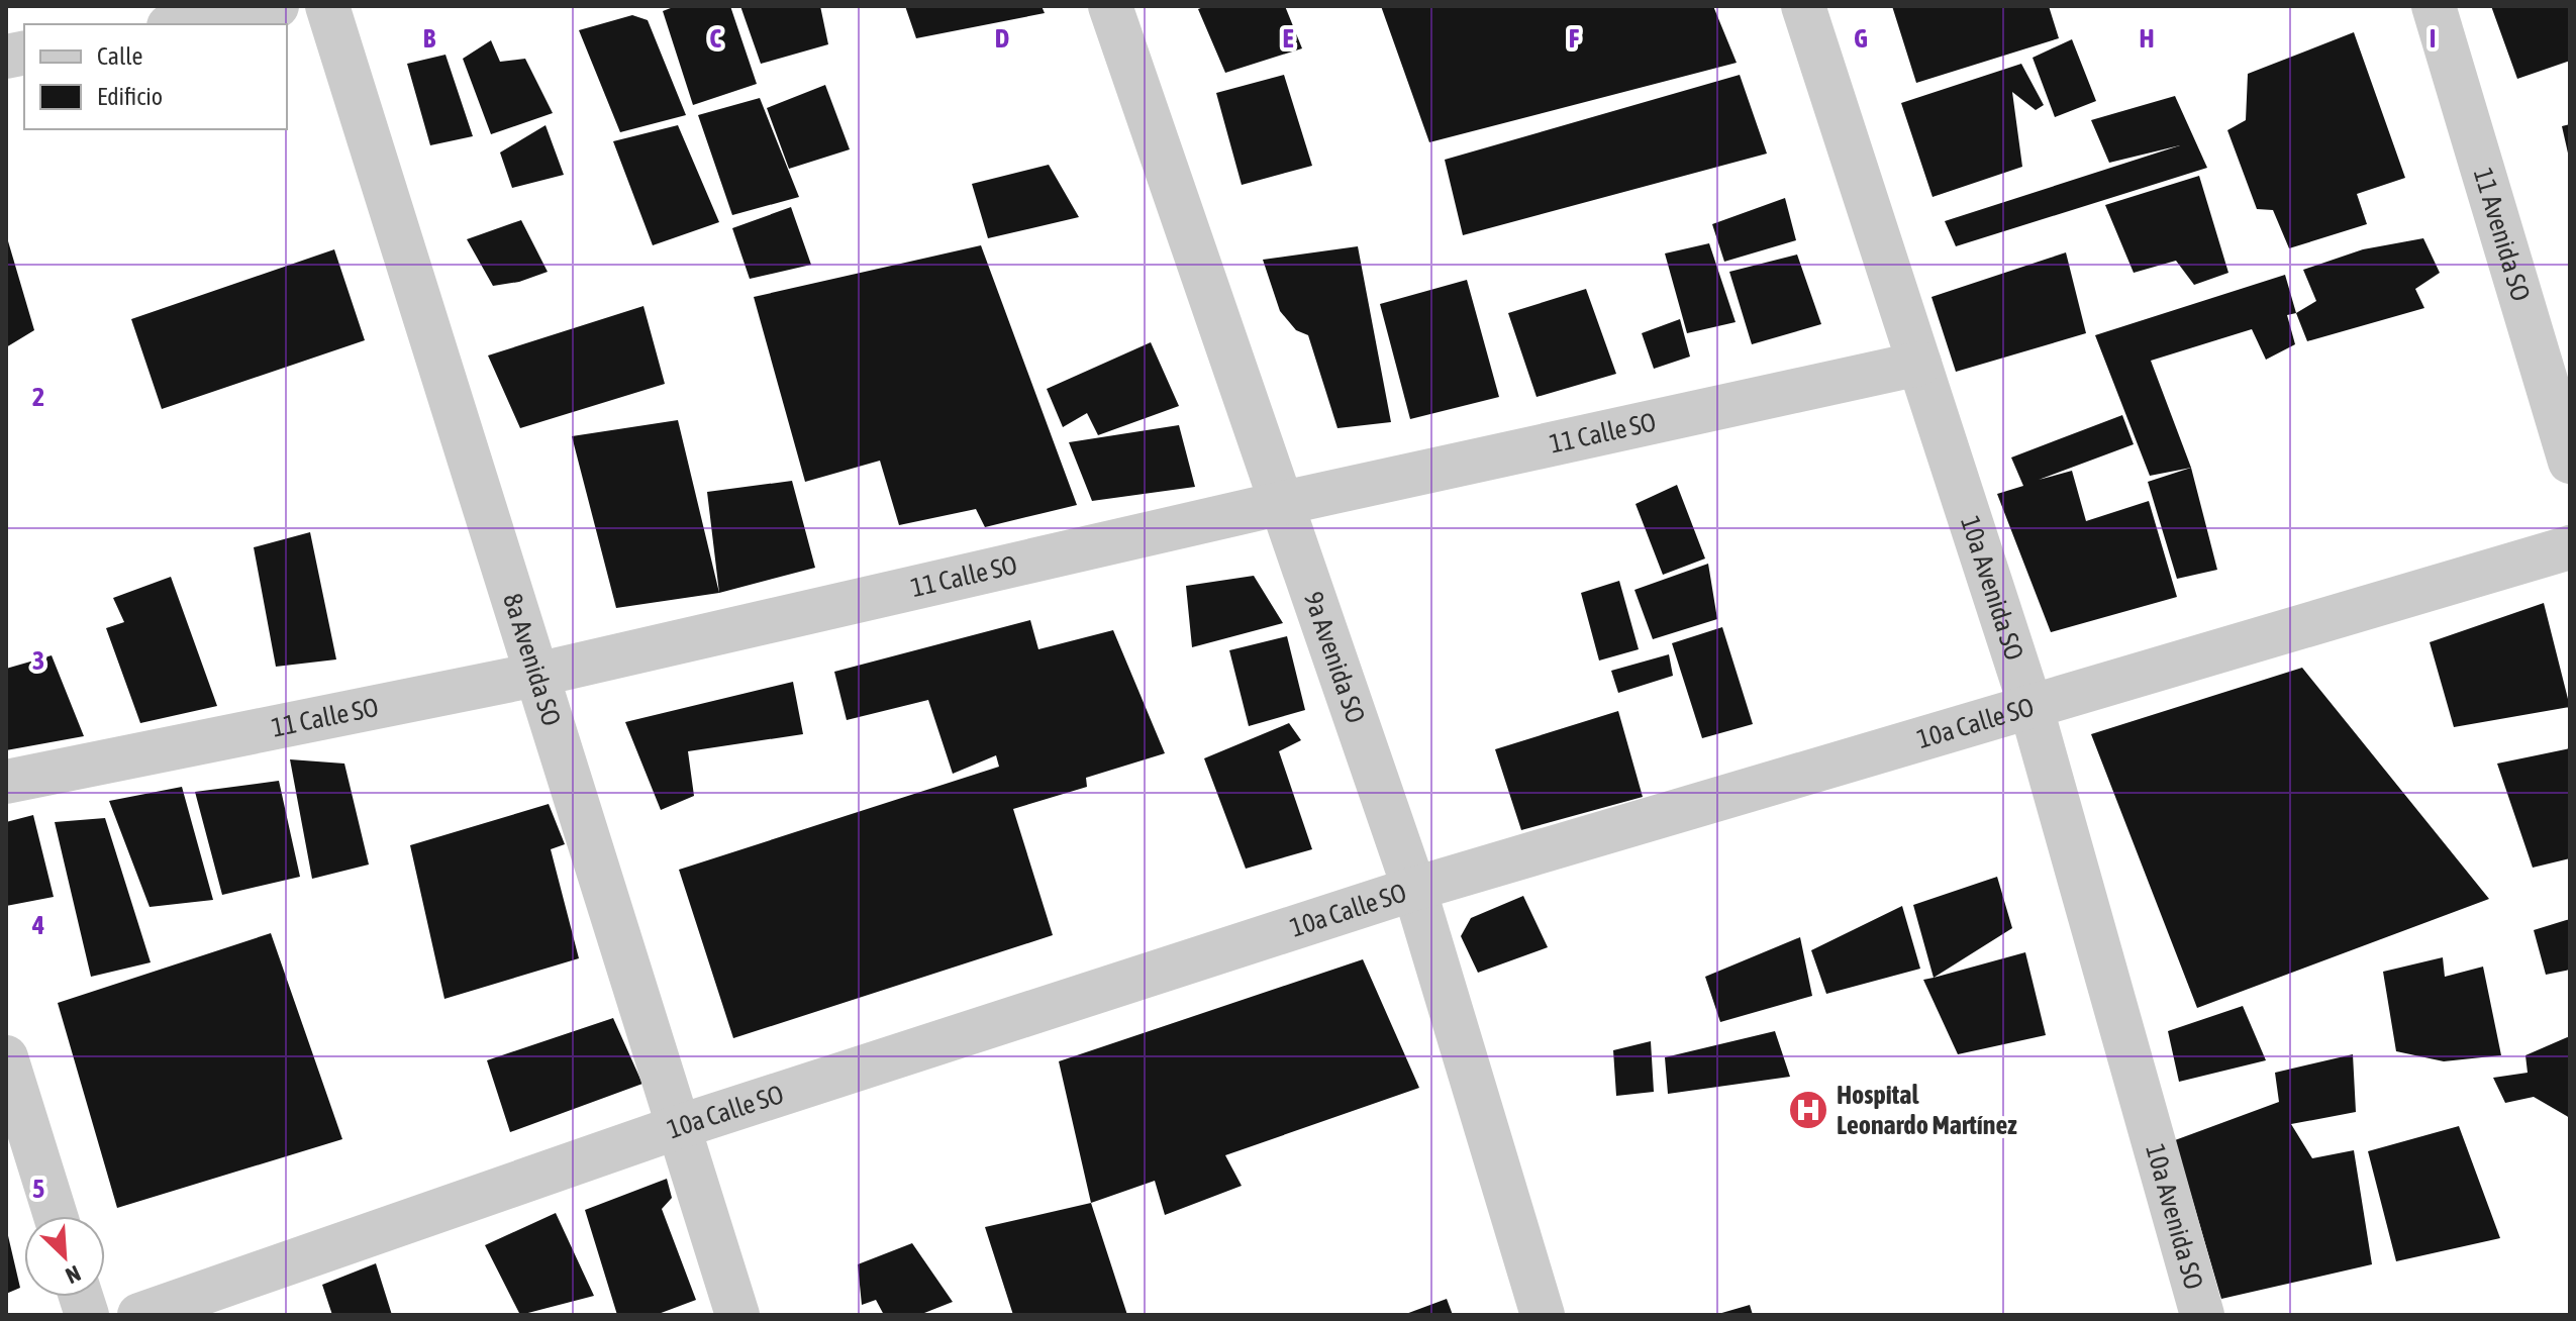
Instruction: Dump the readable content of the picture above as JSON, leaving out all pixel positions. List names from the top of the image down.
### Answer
{
  "streets": {
    "street": [
      "11 Avenida SO",
      "11 Calle SO",
      "10a Avenida SO",
      "9a Avenida SO",
      "8a Avenida SO",
      "10a Calle SO"
    ]
  },
  "crossings": [
    ["11 Calle SO", "10a Avenida SO"],
    ["11 Calle SO", "9a Avenida SO"],
    ["11 Calle SO", "8a Avenida SO"],
    ["10a Avenida SO", "10a Calle SO"],
    ["9a Avenida SO", "10a Calle SO"],
    ["8a Avenida SO", "10a Calle SO"]
  ],
  "places": {
    "hospital": ["Hospital Leonardo Martínez"]
  },
  "legend": ["Calle", "Edificio"],
  "north": "bottom right",
  "grid": {
    "columns": [
      "B",
      "C",
      "D",
      "E",
      "F",
      "G",
      "H",
      "I"
    ],
    "rows": [
      "2",
      "3",
      "4",
      "5"
    ]
  }
}
